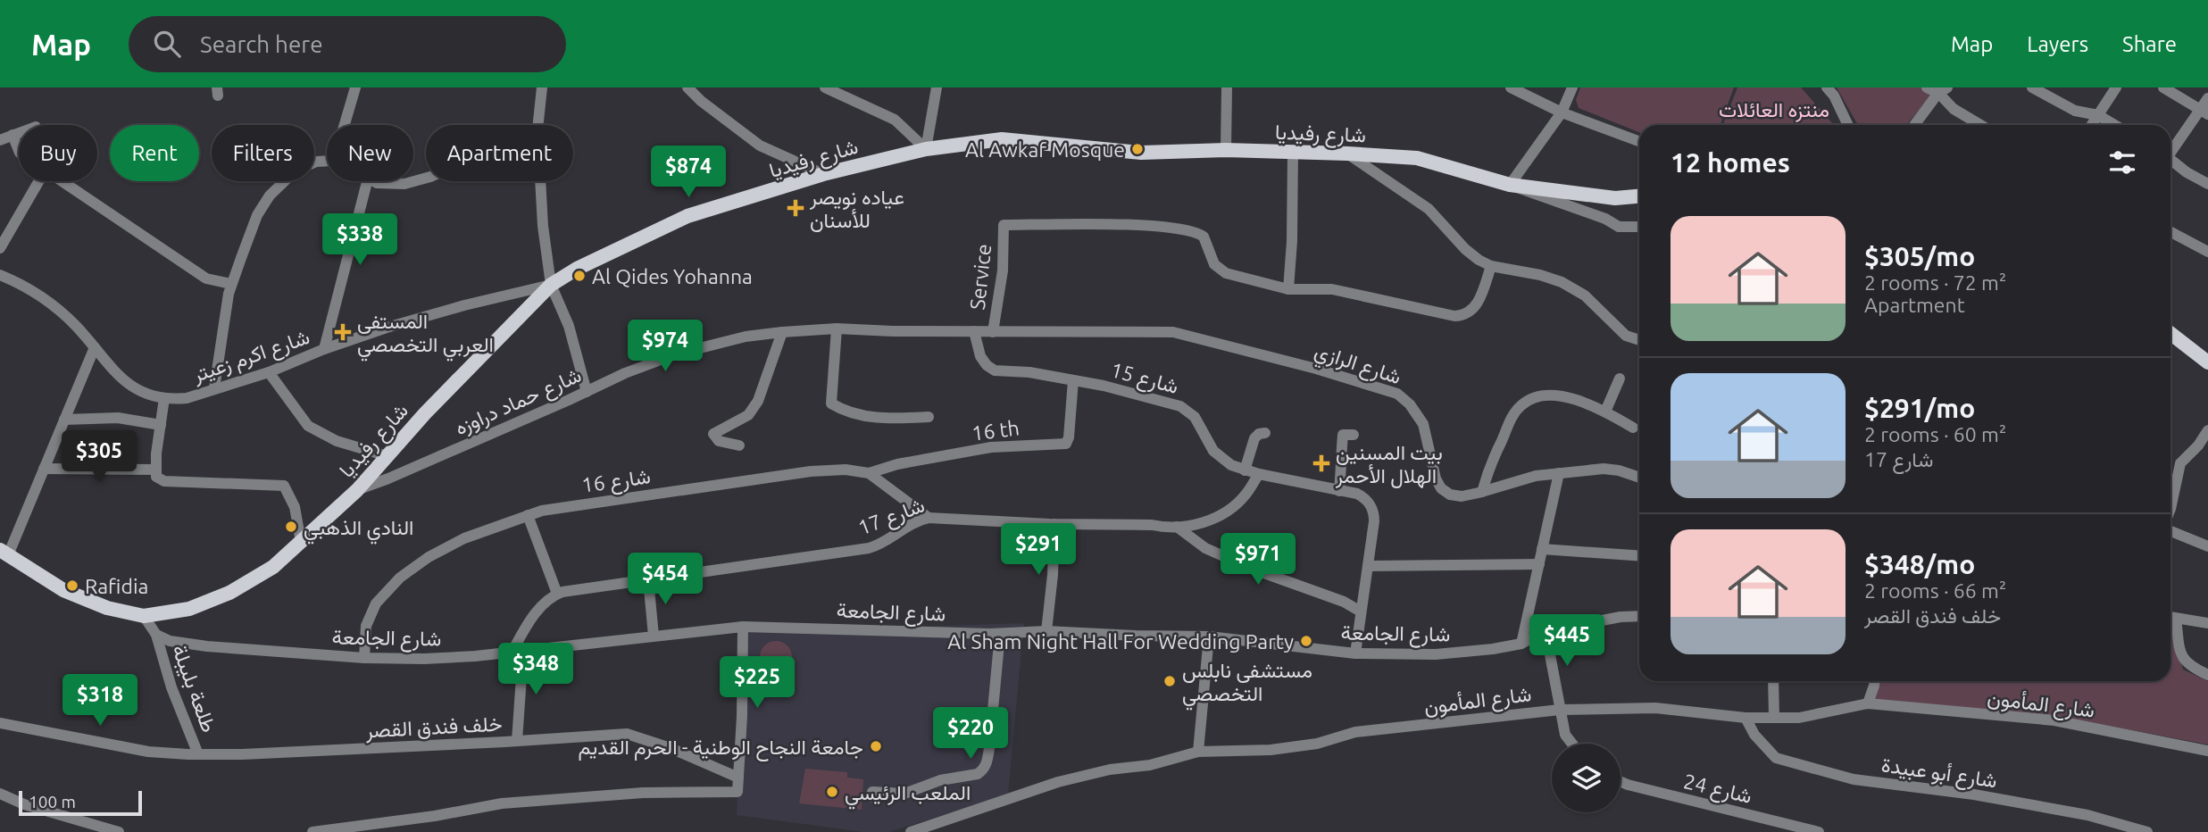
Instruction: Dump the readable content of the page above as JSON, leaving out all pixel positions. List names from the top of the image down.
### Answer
{
  "streets": {
    "main road": ["شارع رفيديا"],
    "street": [
      "Service",
      "شارع اكرم زعيتر",
      "شارع الرازي",
      "شارع 15",
      "شارع حماد دراوزه",
      "16 th",
      "شارع 16",
      "شارع 17",
      "شارع الجامعة",
      "طلعة بليبلة",
      "شارع المأمون",
      "خلف فندق القصر",
      "شارع أبو عبيدة",
      "شارع 24"
    ]
  },
  "crossings": [
    ["شارع رفيديا", "شارع اكرم زعيتر"],
    ["شارع رفيديا", "شارع حماد دراوزه"],
    ["Service", "شارع الرازي"],
    ["Service", "شارع حماد دراوزه"],
    ["شارع الرازي", "شارع حماد دراوزه"],
    ["شارع 15", "شارع حماد دراوزه"],
    ["شارع 15", "16 th"],
    ["شارع 15", "شارع 17"],
    ["شارع 15", "شارع الجامعة"],
    ["16 th", "شارع 16"],
    ["شارع 16", "شارع الجامعة"],
    ["شارع الجامعة", "طلعة بليبلة"],
    ["طلعة بليبلة", "خلف فندق القصر"],
    ["شارع المأمون", "شارع أبو عبيدة"]
  ],
  "parks": ["منتزه العائلات"],
  "places": {
    "other": [
      "Al Awkaf Mosque",
      "Al Qides Yohanna",
      "النادي الذهبي",
      "Rafidia",
      "Al Sham Night Hall For Wedding Party",
      "مستشفى نابلس التخصصي",
      "جامعة النجاح الوطنية - الحرم القديم",
      "الملعب الرئيسي"
    ],
    "health": ["عياده نويصر للأسنان", "المستفى العربي التخصصي", "بيت المسنين الهلال الأحمر"]
  },
  "scale_bar": "100 m",
  "page": {
    "header": "Map",
    "search": "Search here",
    "nav": ["Map", "Layers", "Share"],
    "chip": [
      "Buy",
      "Rent",
      "Filters",
      "New",
      "Apartment"
    ],
    "heading": "12 homes",
    "price": [
      "$874",
      "$338",
      "$974",
      "$305",
      "$291",
      "$971",
      "$454",
      "$445",
      "$348",
      "$225",
      "$318",
      "$220"
    ],
    "list": [
      {
        "name": "$305/mo",
        "note": "2 rooms · 72 m² · Apartment"
      },
      {
        "name": "$291/mo",
        "note": "2 rooms · 60 m² · شارع 17"
      },
      {
        "name": "$348/mo",
        "note": "2 rooms · 66 m² · خلف فندق القصر"
      }
    ],
    "scale": "100 m"
  }
}
